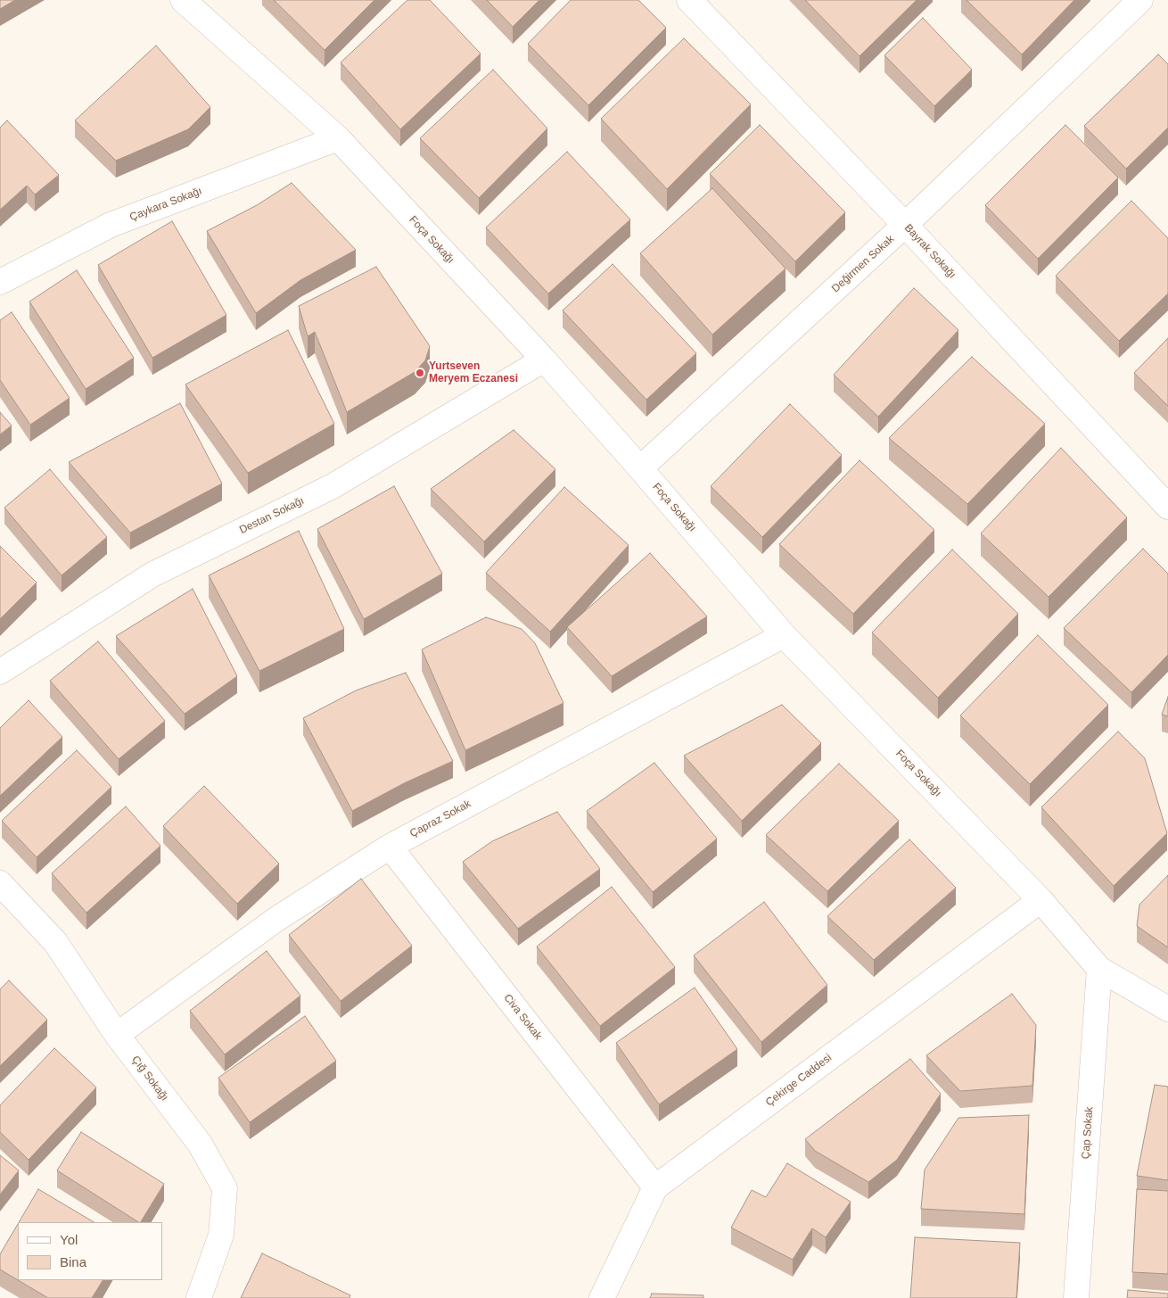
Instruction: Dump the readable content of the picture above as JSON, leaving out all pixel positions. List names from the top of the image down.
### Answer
{
  "streets": {
    "street": [
      "Çaykara Sokağı",
      "Foça Sokağı",
      "Bayrak Sokağı",
      "Değirmen Sokak",
      "Destan Sokağı",
      "Çapraz Sokak",
      "Civa Sokak",
      "Çığ Sokağı",
      "Çekirge Caddesi",
      "Çap Sokak"
    ]
  },
  "crossings": [
    ["Çaykara Sokağı", "Foça Sokağı"],
    ["Foça Sokağı", "Değirmen Sokak"],
    ["Foça Sokağı", "Destan Sokağı"],
    ["Foça Sokağı", "Çapraz Sokak"],
    ["Foça Sokağı", "Çekirge Caddesi"],
    ["Foça Sokağı", "Çap Sokak"],
    ["Bayrak Sokağı", "Değirmen Sokak"],
    ["Çapraz Sokak", "Civa Sokak"],
    ["Çapraz Sokak", "Çığ Sokağı"],
    ["Civa Sokak", "Çekirge Caddesi"]
  ],
  "places": ["Yurtseven Meryem Eczanesi"],
  "legend": ["Yol", "Bina"]
}
